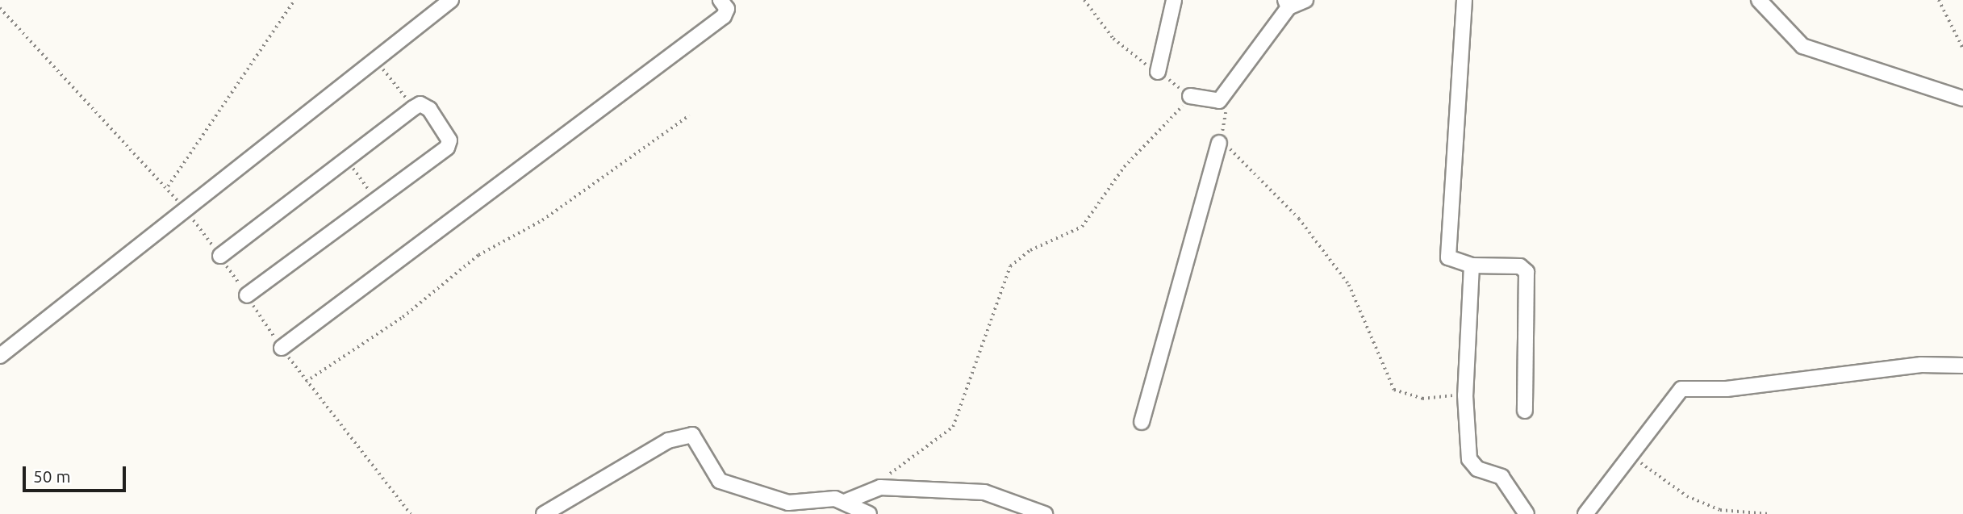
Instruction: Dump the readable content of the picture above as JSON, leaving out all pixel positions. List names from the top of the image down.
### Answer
{
  "scale_bar": "50 m"
}
